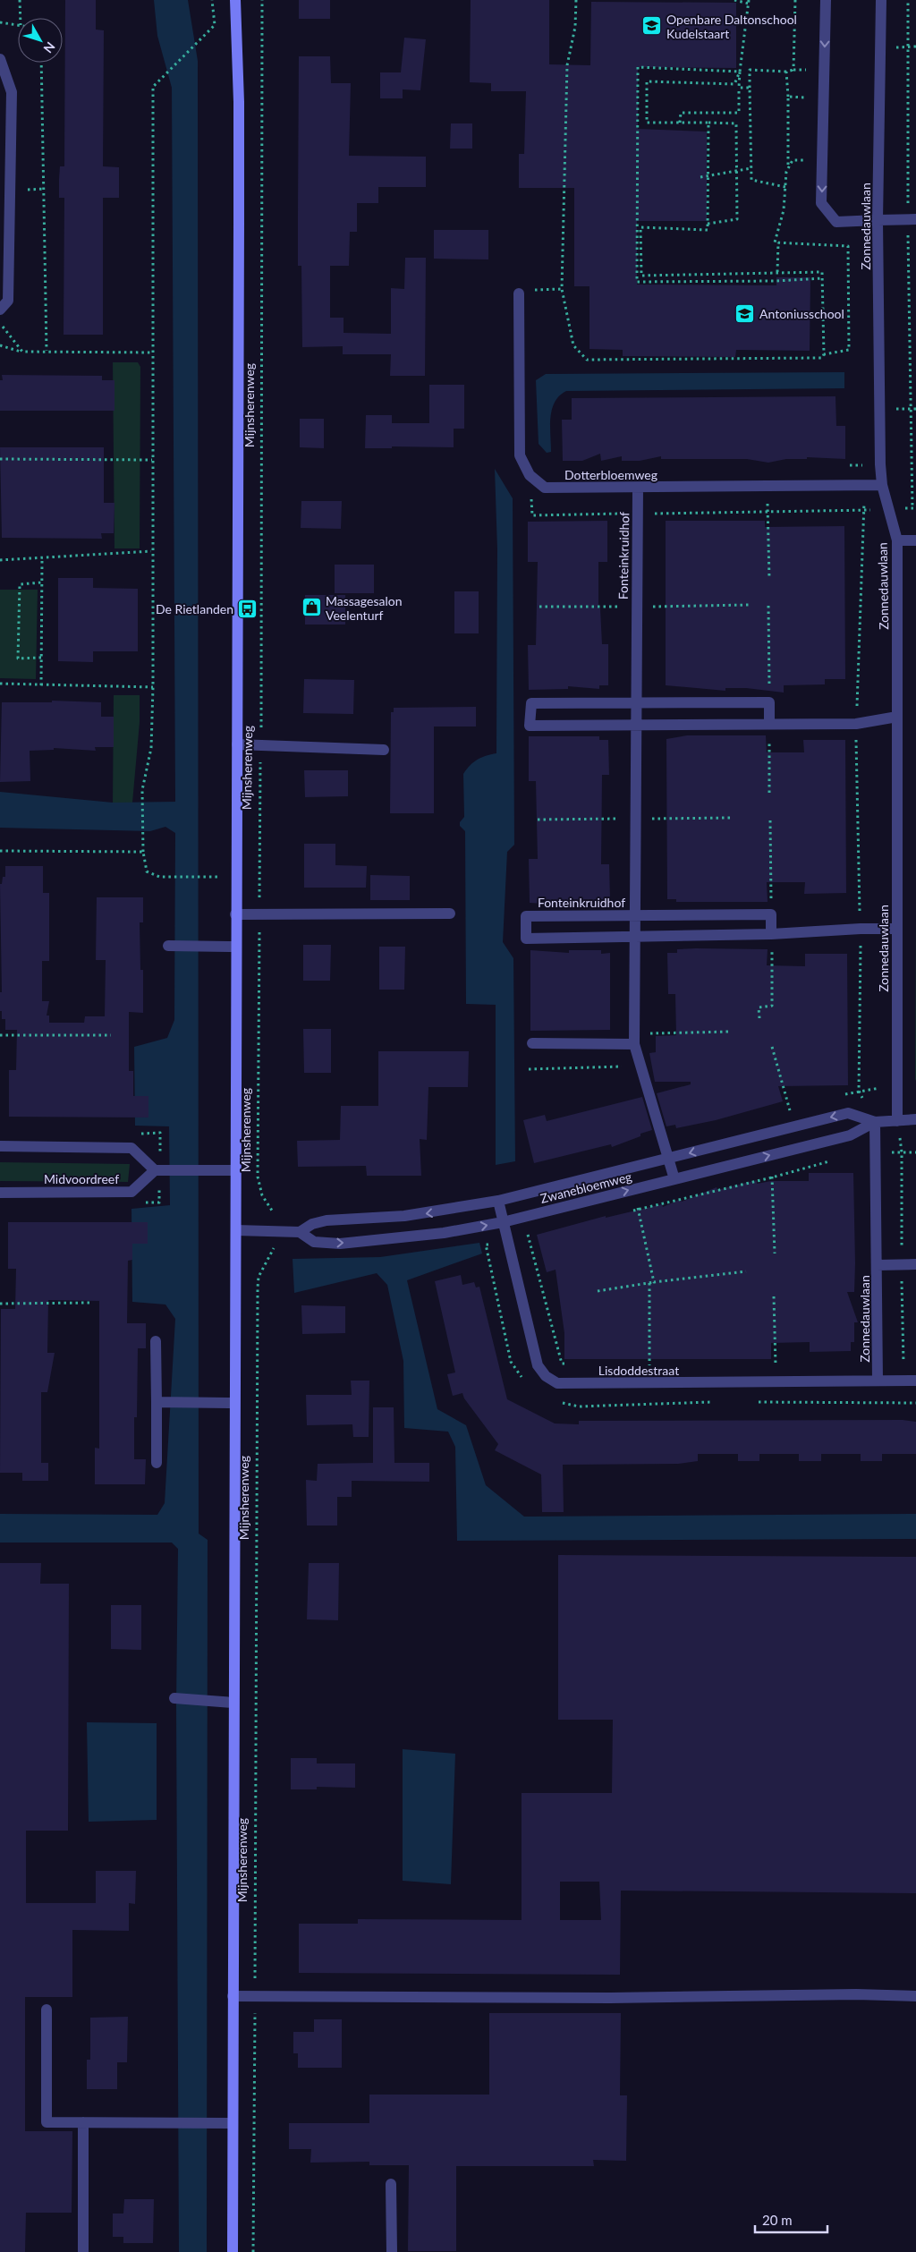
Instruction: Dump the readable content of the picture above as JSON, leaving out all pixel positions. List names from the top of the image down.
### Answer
{
  "streets": {
    "street": [
      "Zonnedauwlaan",
      "Mijnsherenweg",
      "Dotterbloemweg",
      "Fonteinkruidhof",
      "Midvoordreef",
      "Zwanebloemweg",
      "Lisdoddestraat"
    ]
  },
  "crossings": [
    ["Zonnedauwlaan", "Dotterbloemweg"],
    ["Zonnedauwlaan", "Fonteinkruidhof"],
    ["Zonnedauwlaan", "Zwanebloemweg"],
    ["Zonnedauwlaan", "Lisdoddestraat"],
    ["Mijnsherenweg", "Zwanebloemweg"],
    ["Dotterbloemweg", "Fonteinkruidhof"],
    ["Fonteinkruidhof", "Zwanebloemweg"],
    ["Zwanebloemweg", "Lisdoddestraat"]
  ],
  "places": {
    "school or university": ["Openbare Daltonschool Kudelstaart", "Antoniusschool"],
    "shop": ["Massagesalon Veelenturf"],
    "bus stop": ["De Rietlanden"]
  },
  "scale_bar": "20 m",
  "north": "bottom right"
}
